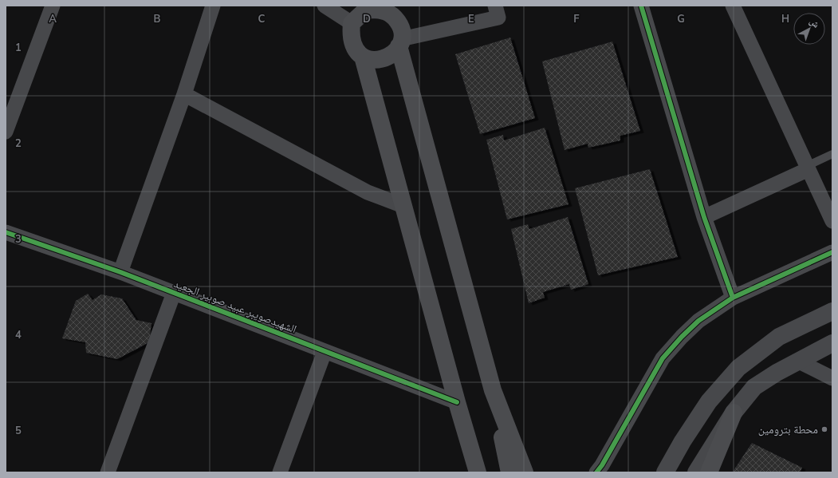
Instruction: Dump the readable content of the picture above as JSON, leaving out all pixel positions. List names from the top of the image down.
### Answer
{
  "streets": {
    "street": ["الشهيدصويبر عبيد صوبير الجعيد"]
  },
  "places": ["محطة بترومين"],
  "north": "top right",
  "grid": {
    "columns": [
      "A",
      "B",
      "C",
      "D",
      "E",
      "F",
      "G",
      "H"
    ],
    "rows": [
      "1",
      "2",
      "3",
      "4",
      "5"
    ]
  }
}
